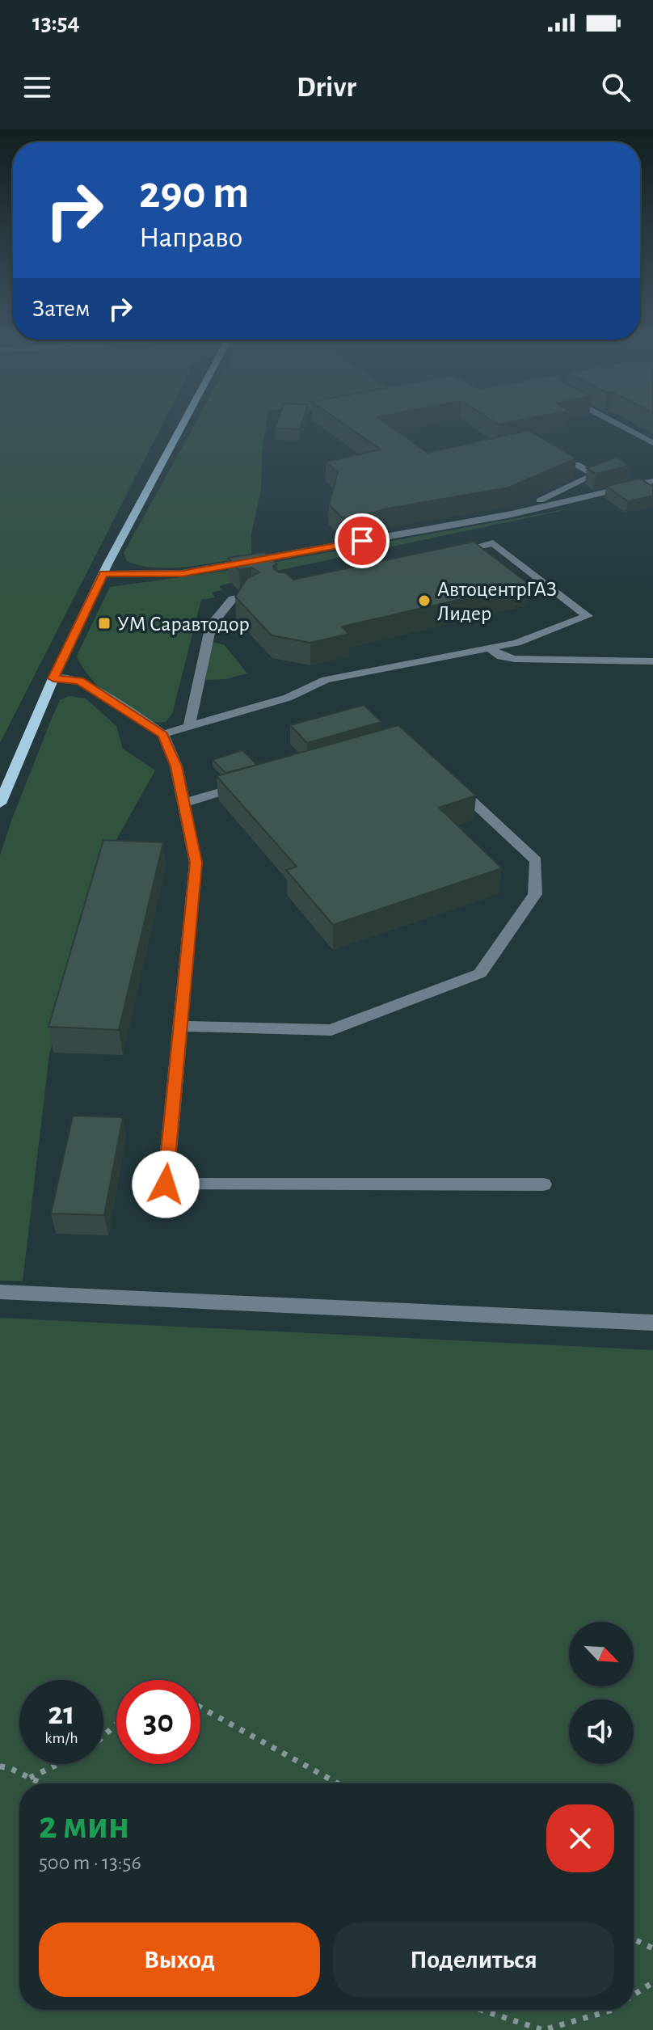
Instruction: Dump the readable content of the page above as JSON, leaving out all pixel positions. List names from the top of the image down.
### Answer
{
  "places": {
    "other": ["АвтоцентрГАЗ Лидер"],
    "transit": ["УМ Саравтодор"]
  },
  "north": "bottom right",
  "page": {
    "status": "13:54",
    "header": "Drivr",
    "turn": ["290 m", "Направо"],
    "then": "Затем",
    "speed": "21 km/h",
    "limit": "30",
    "heading": ["2 мин", "500 m · 13:56"],
    "buttons": ["Выход", "Поделиться"]
  }
}
